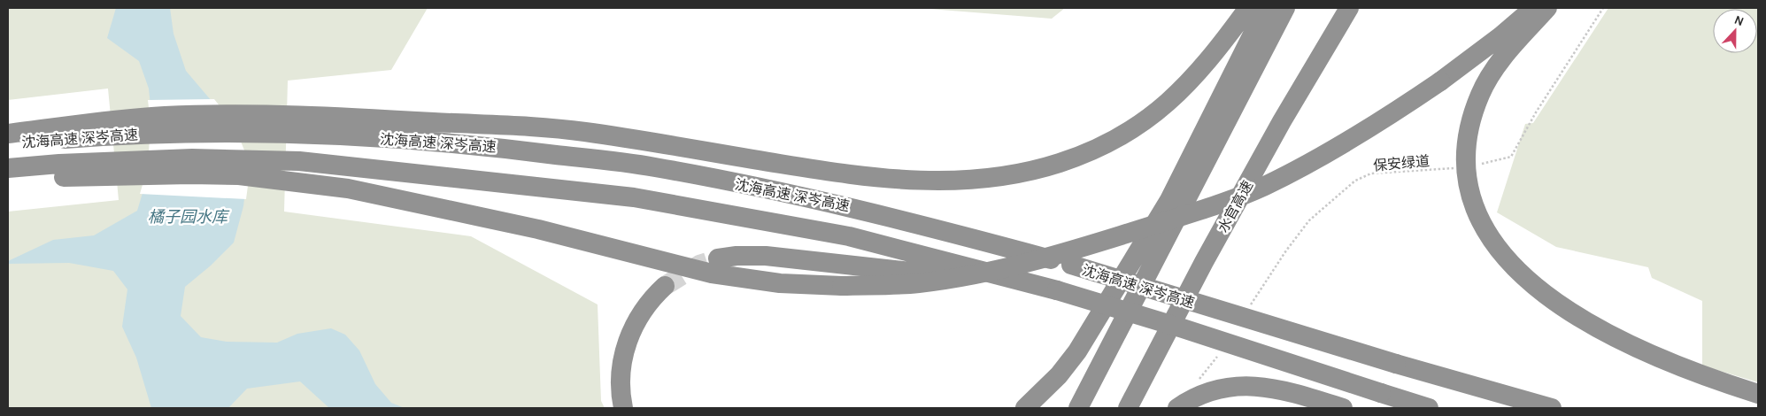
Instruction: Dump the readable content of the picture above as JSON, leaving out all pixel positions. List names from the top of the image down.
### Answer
{
  "streets": {
    "highway": ["沈海高速 深岑高速", "水官高速"],
    "path": ["保安绿道"]
  },
  "water": ["橘子园水库"],
  "north": "top"
}
